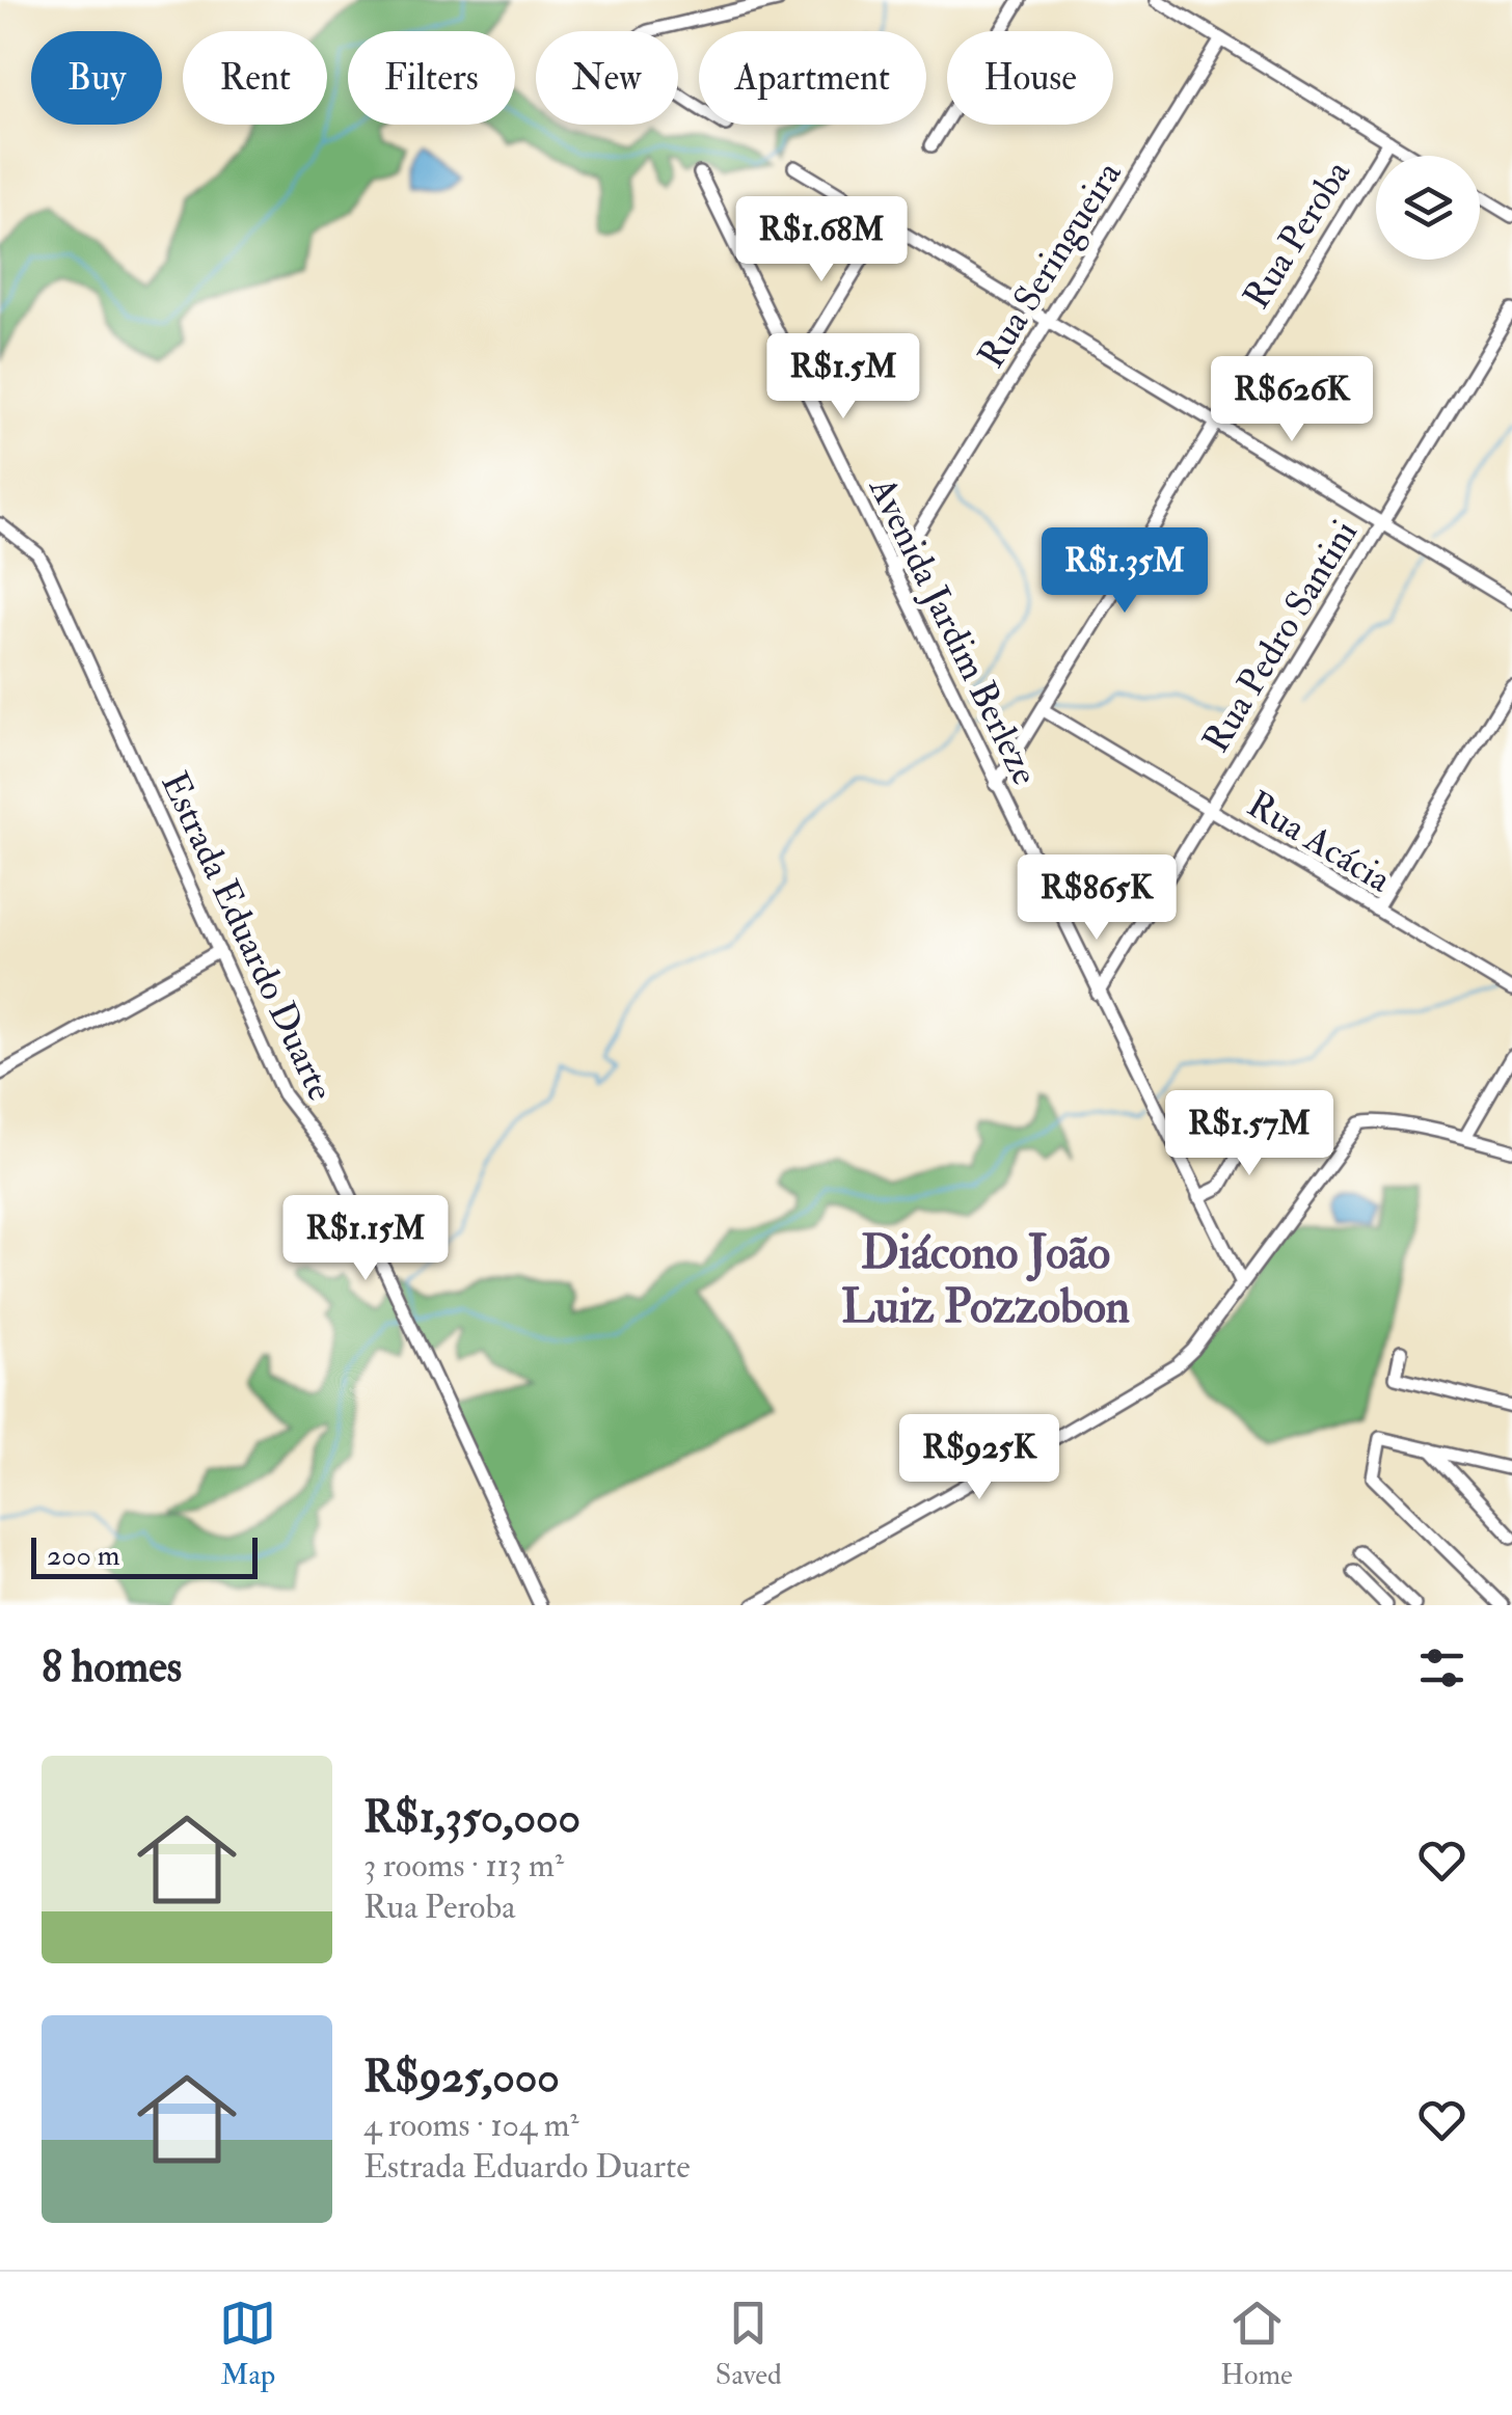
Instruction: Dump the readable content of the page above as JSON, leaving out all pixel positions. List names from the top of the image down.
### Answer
{
  "streets": {
    "street": [
      "Rua Peroba",
      "Rua Seringueira",
      "Avenida Jardim Berleze",
      "Rua Pedro Santini",
      "Rua Acácia",
      "Estrada Eduardo Duarte"
    ]
  },
  "crossings": [
    ["Rua Peroba", "Avenida Jardim Berleze"],
    ["Rua Peroba", "Rua Acácia"],
    ["Rua Seringueira", "Avenida Jardim Berleze"],
    ["Avenida Jardim Berleze", "Rua Pedro Santini"],
    ["Rua Pedro Santini", "Rua Acácia"]
  ],
  "districts": ["Diácono João Luiz Pozzobon"],
  "scale_bar": "200 m",
  "page": {
    "chip": [
      "Buy",
      "Rent",
      "Filters",
      "New",
      "Apartment",
      "House"
    ],
    "price": [
      "R$1.68M",
      "R$1.5M",
      "R$626K",
      "R$1.35M",
      "R$865K",
      "R$1.57M",
      "R$1.15M",
      "R$925K"
    ],
    "scale": "200 m",
    "heading": "8 homes",
    "list": [
      {
        "name": "R$1,350,000",
        "note": "3 rooms · 113 m² · Rua Peroba"
      },
      {
        "name": "R$925,000",
        "note": "4 rooms · 104 m² · Estrada Eduardo Duarte"
      }
    ],
    "tabs": ["Map", "Saved", "Home"]
  }
}
